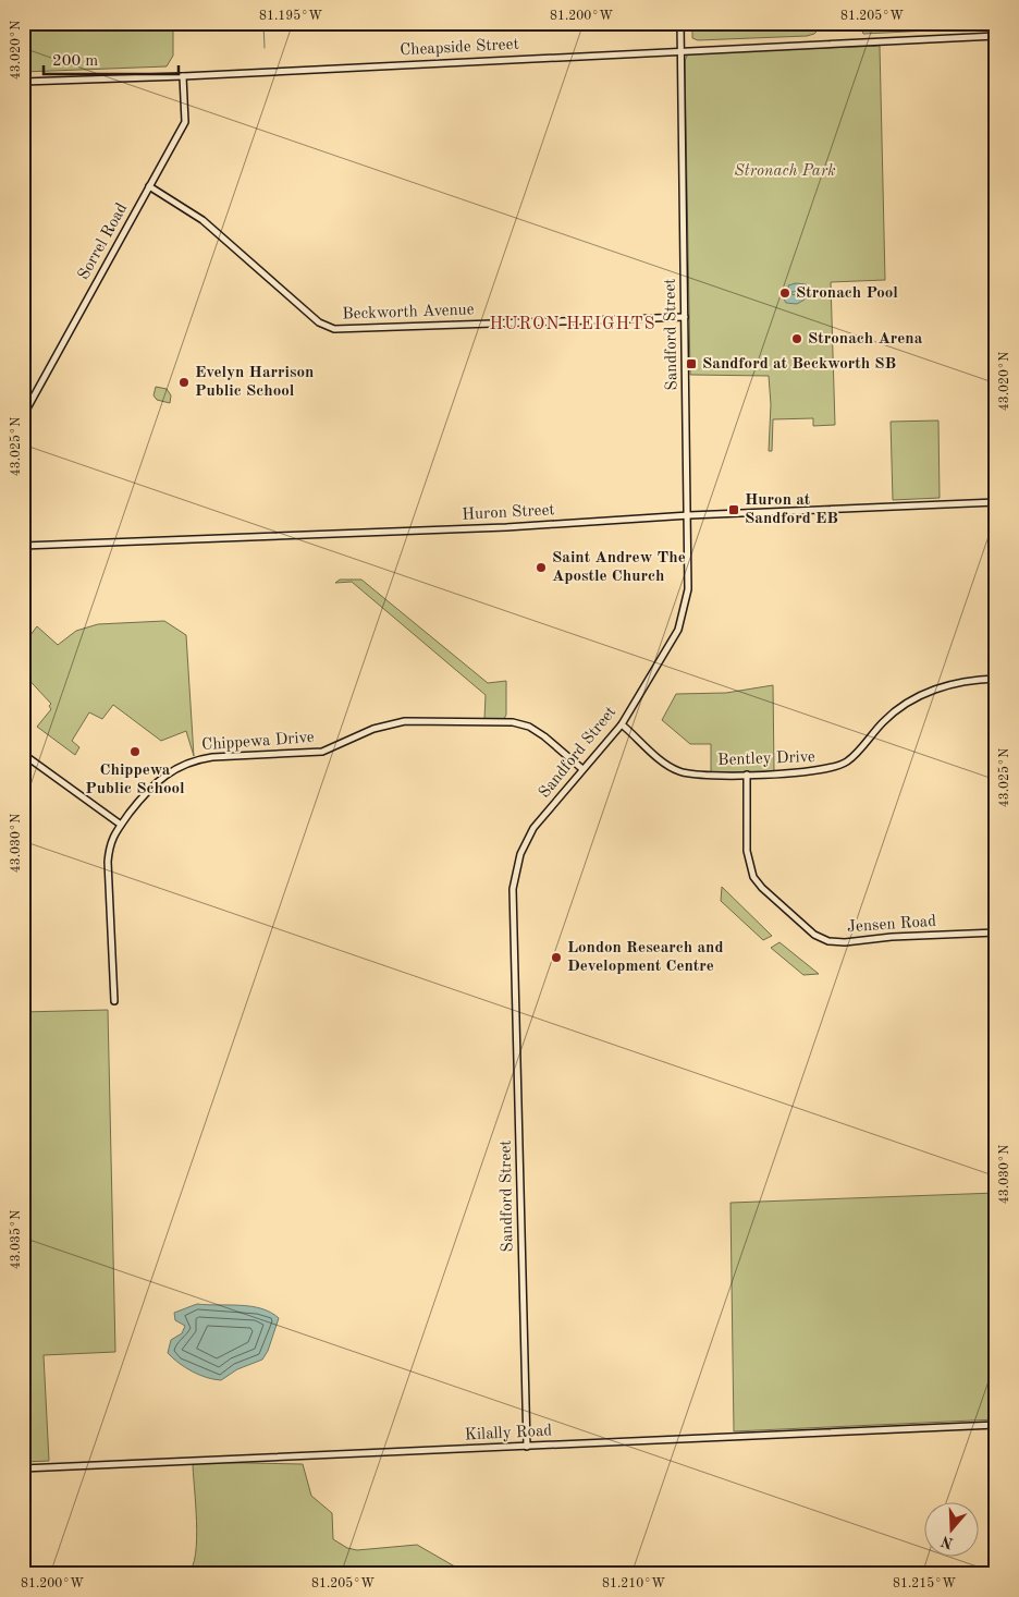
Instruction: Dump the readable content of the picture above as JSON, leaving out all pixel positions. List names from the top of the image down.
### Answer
{
  "streets": {
    "street": [
      "Cheapside Street",
      "Sorrel Road",
      "Beckworth Avenue",
      "Sandford Street",
      "Huron Street",
      "Chippewa Drive",
      "Bentley Drive",
      "Jensen Road",
      "Kilally Road"
    ]
  },
  "crossings": [
    ["Cheapside Street", "Sorrel Road"],
    ["Cheapside Street", "Sandford Street"],
    ["Sorrel Road", "Beckworth Avenue"],
    ["Beckworth Avenue", "Sandford Street"],
    ["Sandford Street", "Huron Street"],
    ["Sandford Street", "Chippewa Drive"],
    ["Sandford Street", "Bentley Drive"],
    ["Sandford Street", "Kilally Road"],
    ["Bentley Drive", "Jensen Road"]
  ],
  "districts": ["HURON HEIGHTS"],
  "parks": ["Stronach Park"],
  "places": {
    "other": [
      "Stronach Pool",
      "Stronach Arena",
      "Evelyn Harrison Public School",
      "Saint Andrew The Apostle Church",
      "Chippewa Public School",
      "London Research and Development Centre"
    ],
    "transit": ["Sandford at Beckworth SB", "Huron at Sandford EB"]
  },
  "scale_bar": "200 m",
  "north": "bottom",
  "coordinates": [
    "81.195°W",
    "81.200°W",
    "81.205°W",
    "43.020°N",
    "43.025°N",
    "43.030°N",
    "43.035°N",
    "81.210°W",
    "81.215°W"
  ]
}
